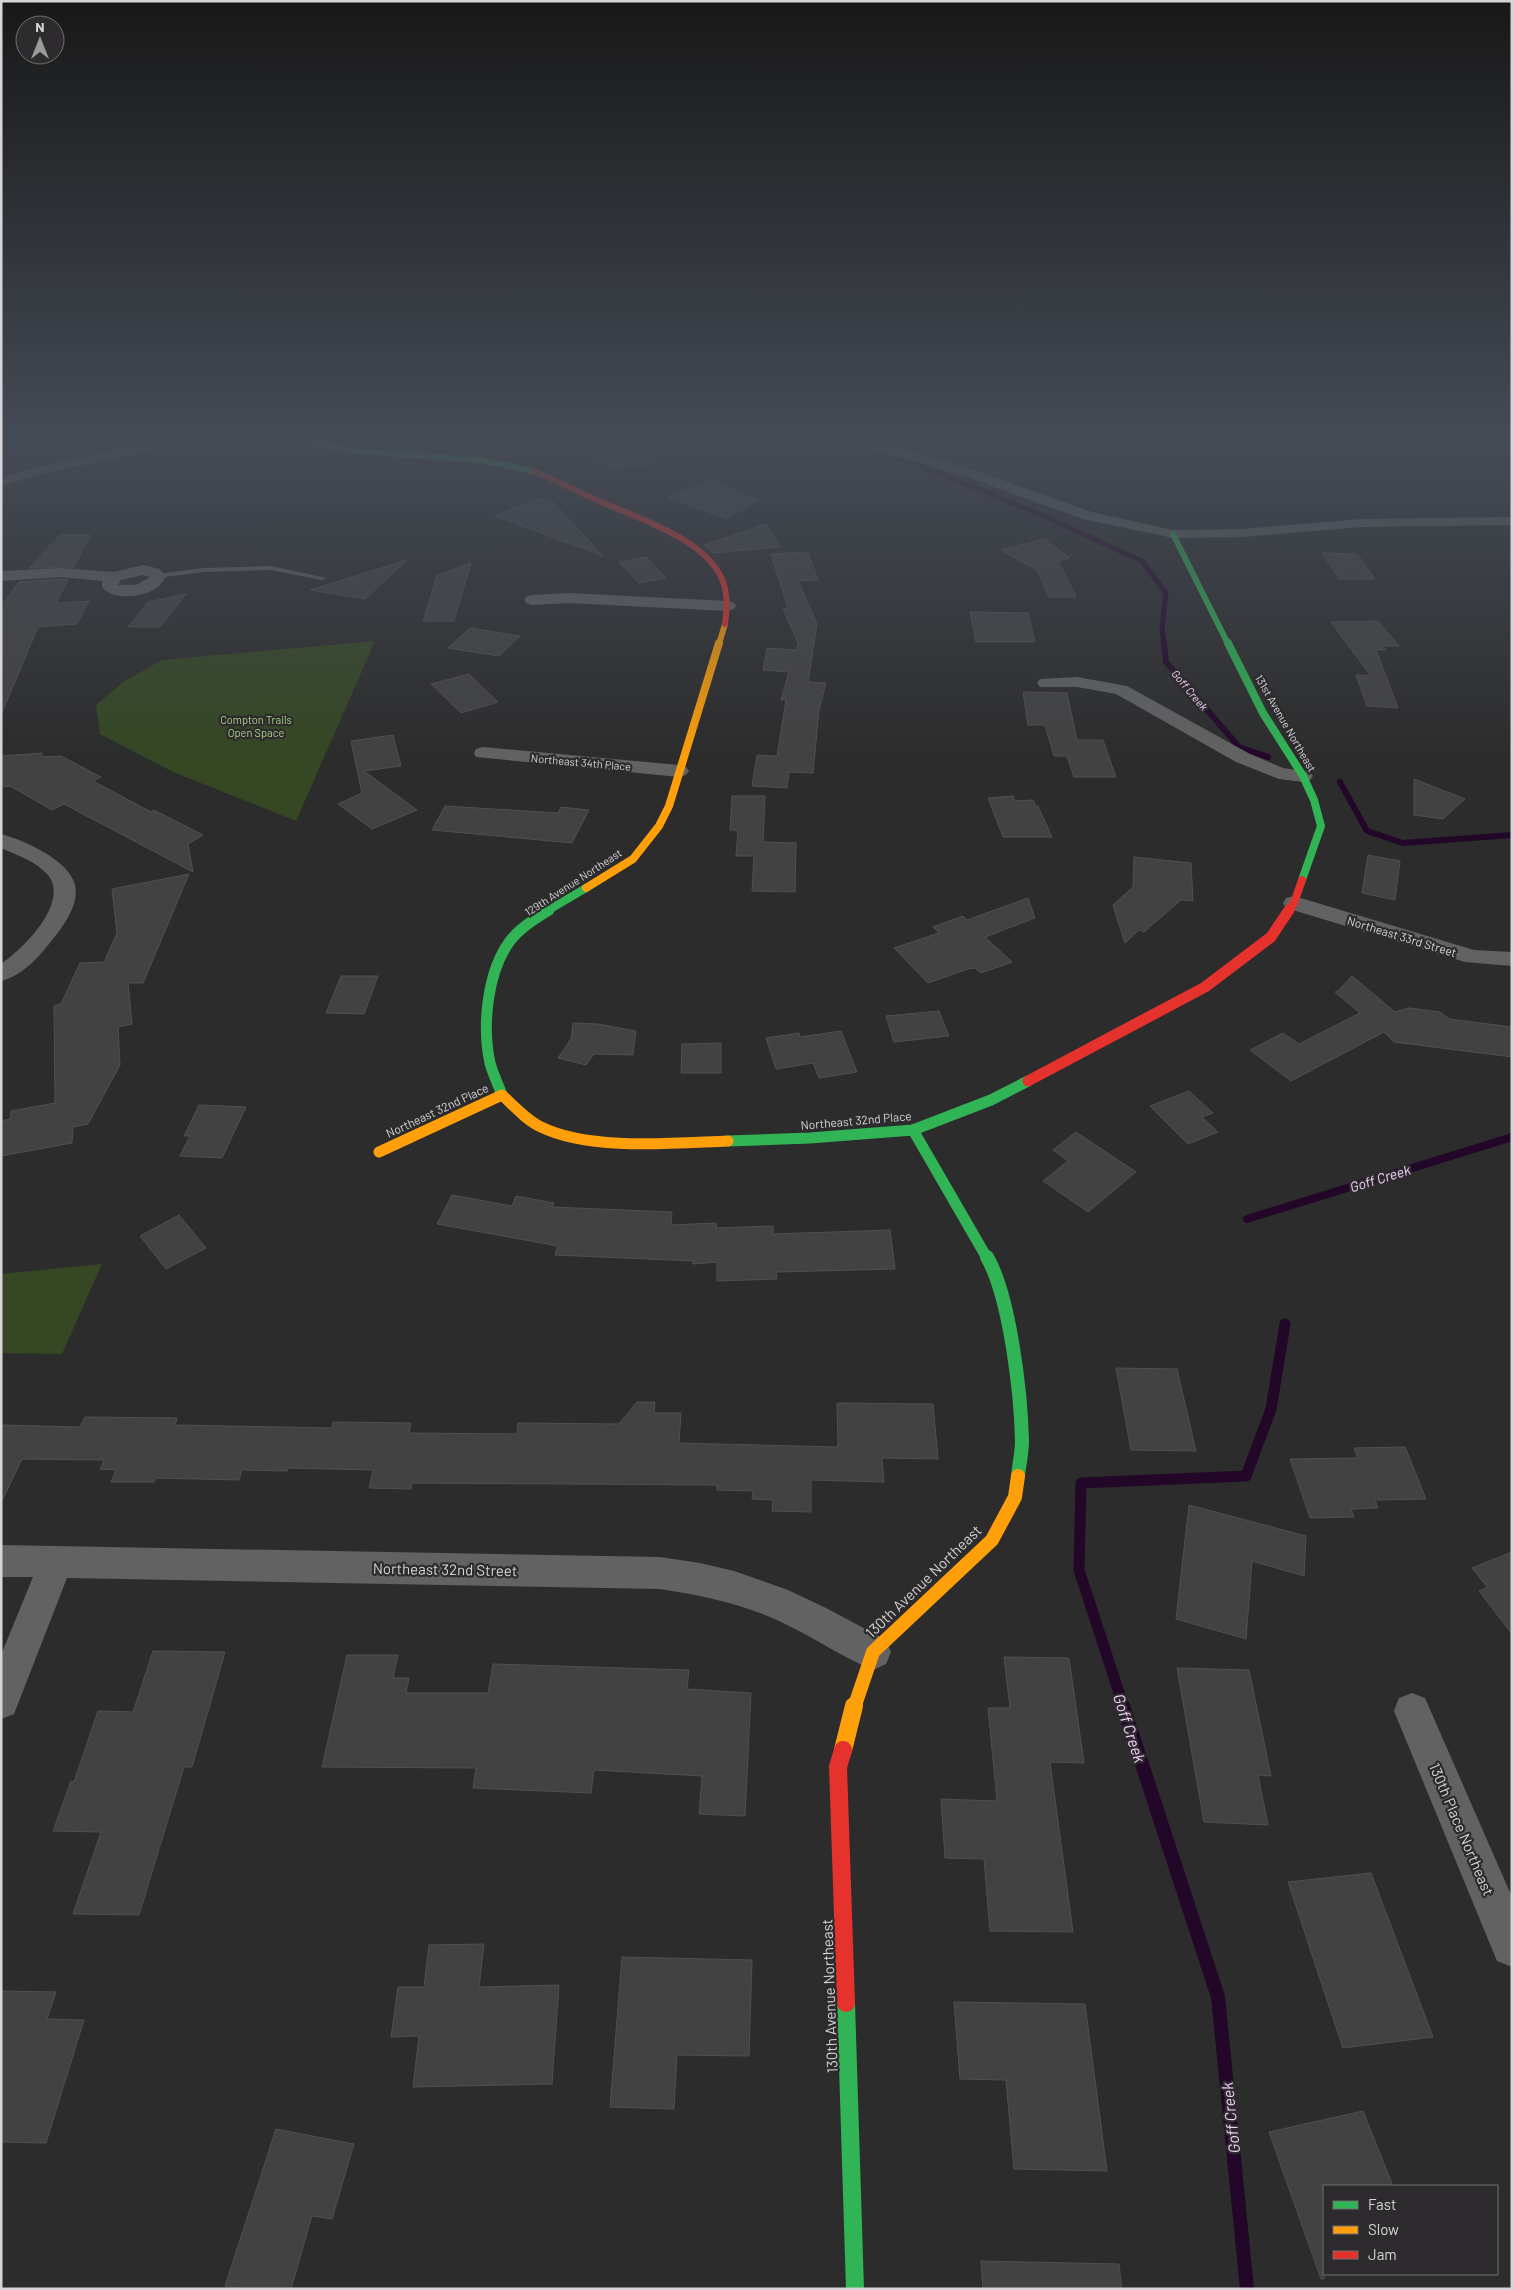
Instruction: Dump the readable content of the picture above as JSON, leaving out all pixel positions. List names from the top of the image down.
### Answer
{
  "streets": {
    "street": [
      "131st Avenue Northeast",
      "Northeast 34th Place",
      "129th Avenue Northeast",
      "Northeast 33rd Street",
      "Northeast 32nd Place",
      "Northeast 32nd Street",
      "130th Avenue Northeast",
      "130th Place Northeast"
    ]
  },
  "crossings": [
    ["131st Avenue Northeast", "Northeast 33rd Street"],
    ["131st Avenue Northeast", "Northeast 32nd Place"],
    ["Northeast 34th Place", "129th Avenue Northeast"],
    ["129th Avenue Northeast", "Northeast 32nd Place"],
    ["Northeast 33rd Street", "Northeast 32nd Place"],
    ["Northeast 32nd Place", "130th Avenue Northeast"],
    ["Northeast 32nd Street", "130th Avenue Northeast"]
  ],
  "water": ["Goff Creek"],
  "parks": ["Compton Trails Open Space"],
  "legend": ["Fast", "Slow", "Jam"],
  "north": "top"
}
